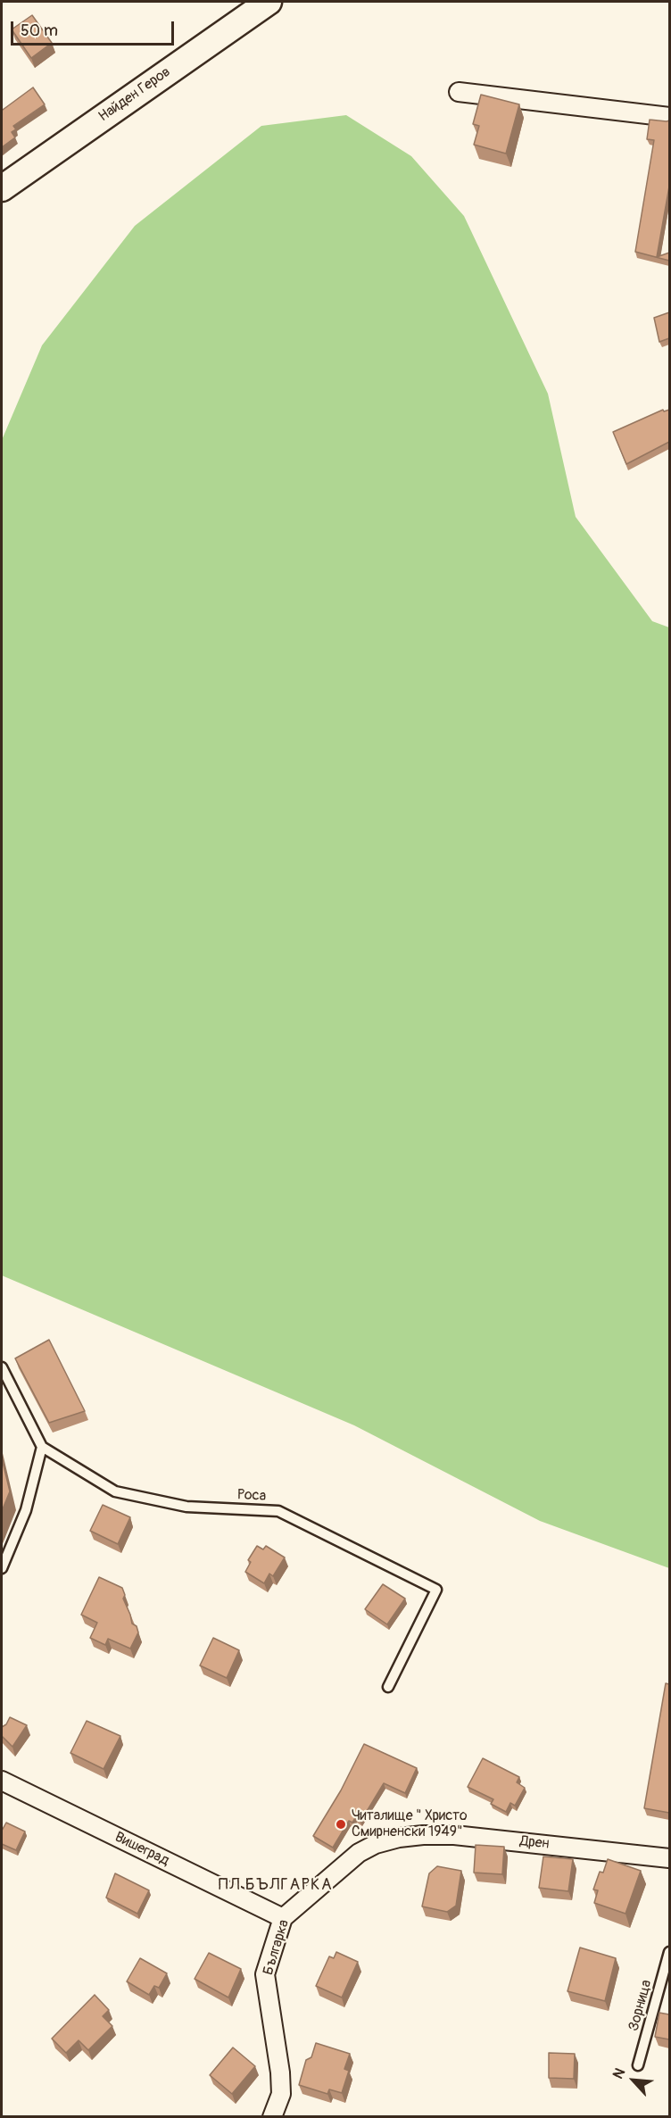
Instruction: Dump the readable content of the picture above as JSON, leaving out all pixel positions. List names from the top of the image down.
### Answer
{
  "streets": {
    "street": [
      "Найден Геров",
      "Дрен",
      "Вишеград",
      "Българка"
    ],
    "lane": ["Роса", "Зорница"]
  },
  "crossings": [
    ["Дрен", "Българка"],
    ["Вишеград", "Българка"]
  ],
  "districts": ["ПЛ БЪЛГАРКА"],
  "places": ["Читалище \" Христо Смирненски 1949\""],
  "scale_bar": "50 m",
  "north": "top left"
}
